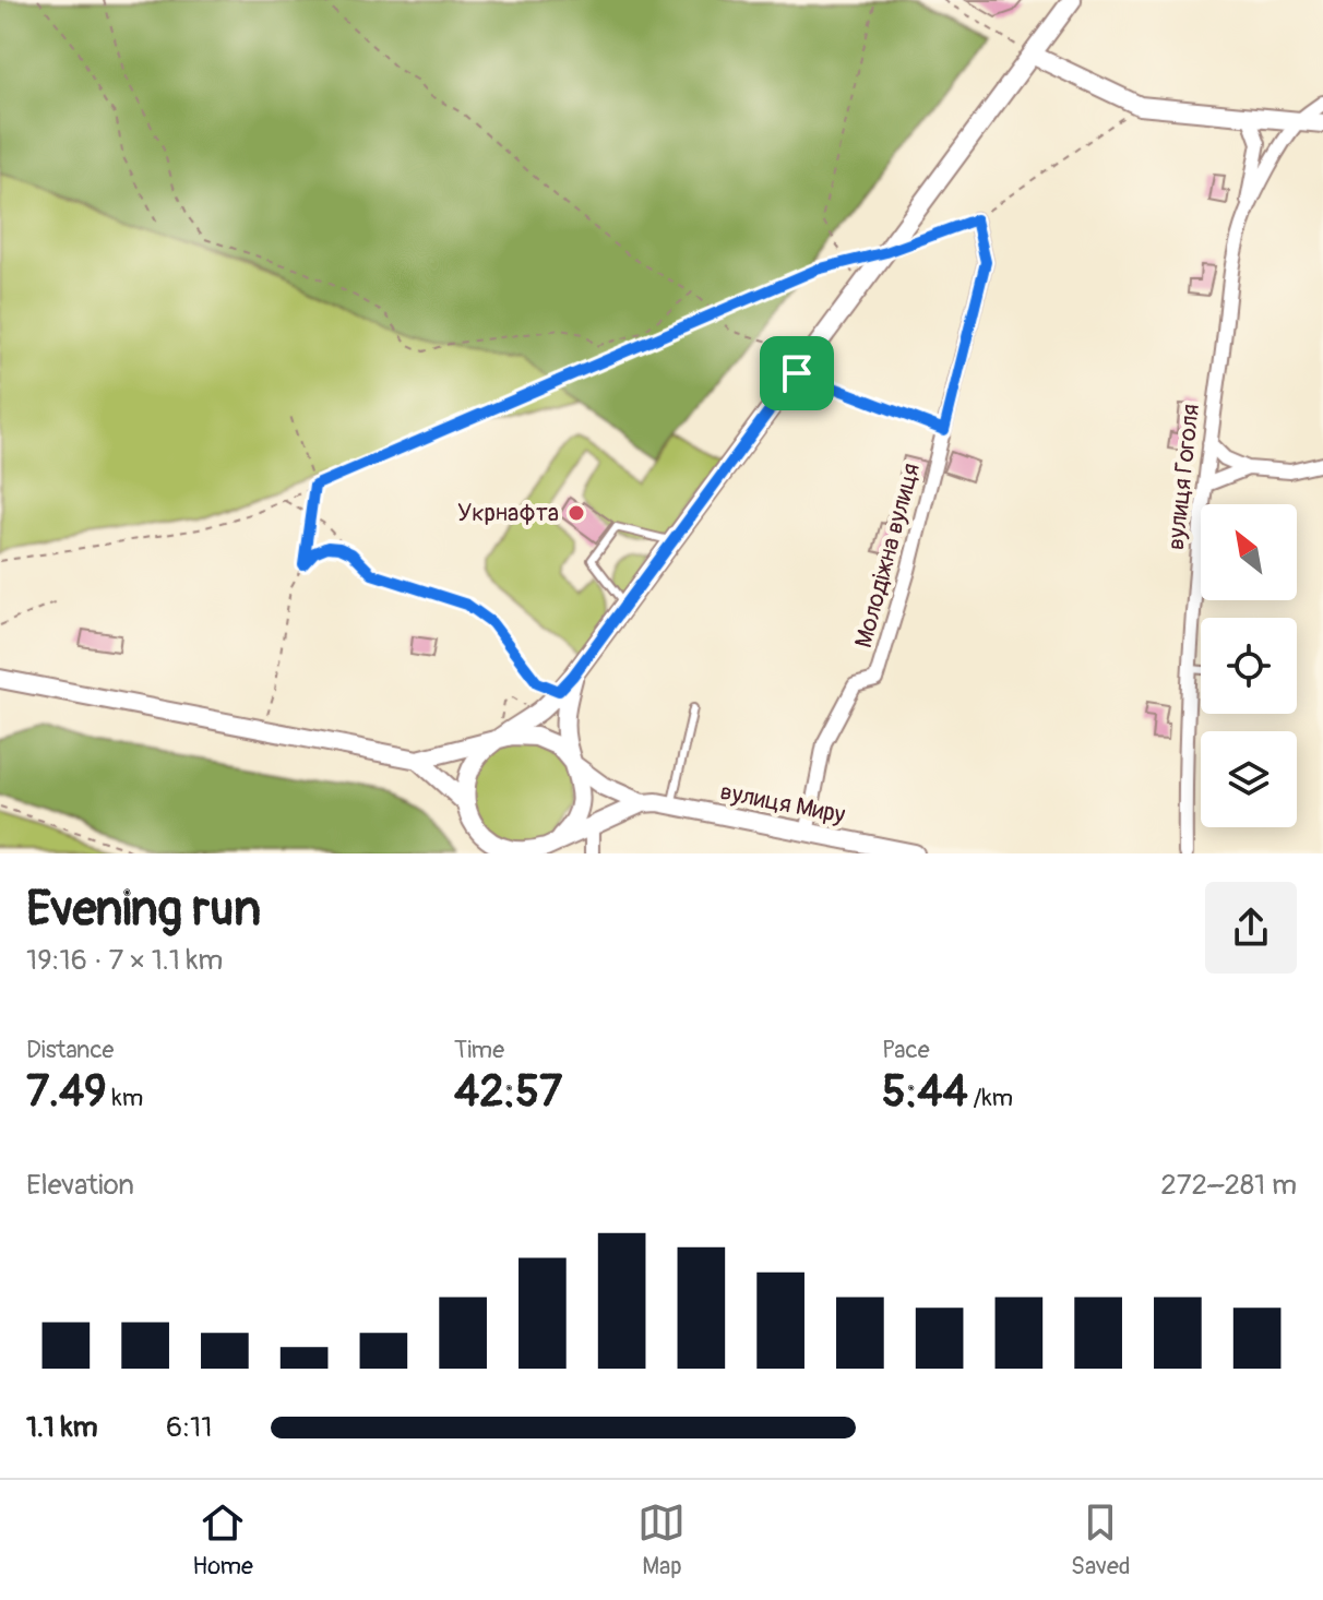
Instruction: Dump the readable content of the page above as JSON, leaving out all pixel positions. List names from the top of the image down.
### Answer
{
  "streets": {
    "street": ["вулиця Гоголя", "Молодіжна вулиця", "вулиця Миру"]
  },
  "crossings": [
    ["Молодіжна вулиця", "вулиця Миру"]
  ],
  "places": ["Укрнафта"],
  "north": "top left",
  "page": {
    "heading": ["Evening run", "19:16 · 7 × 1.1 km"],
    "stats": [
      ["Distance", "7.49 km"],
      ["Time", "42:57"],
      ["Pace", "5:44 /km"]
    ],
    "chart": ["Elevation", "272–281 m"],
    "list": [
      {
        "name": "1.1 km",
        "note": "6:11"
      }
    ],
    "tabs": ["Home", "Map", "Saved"]
  }
}
